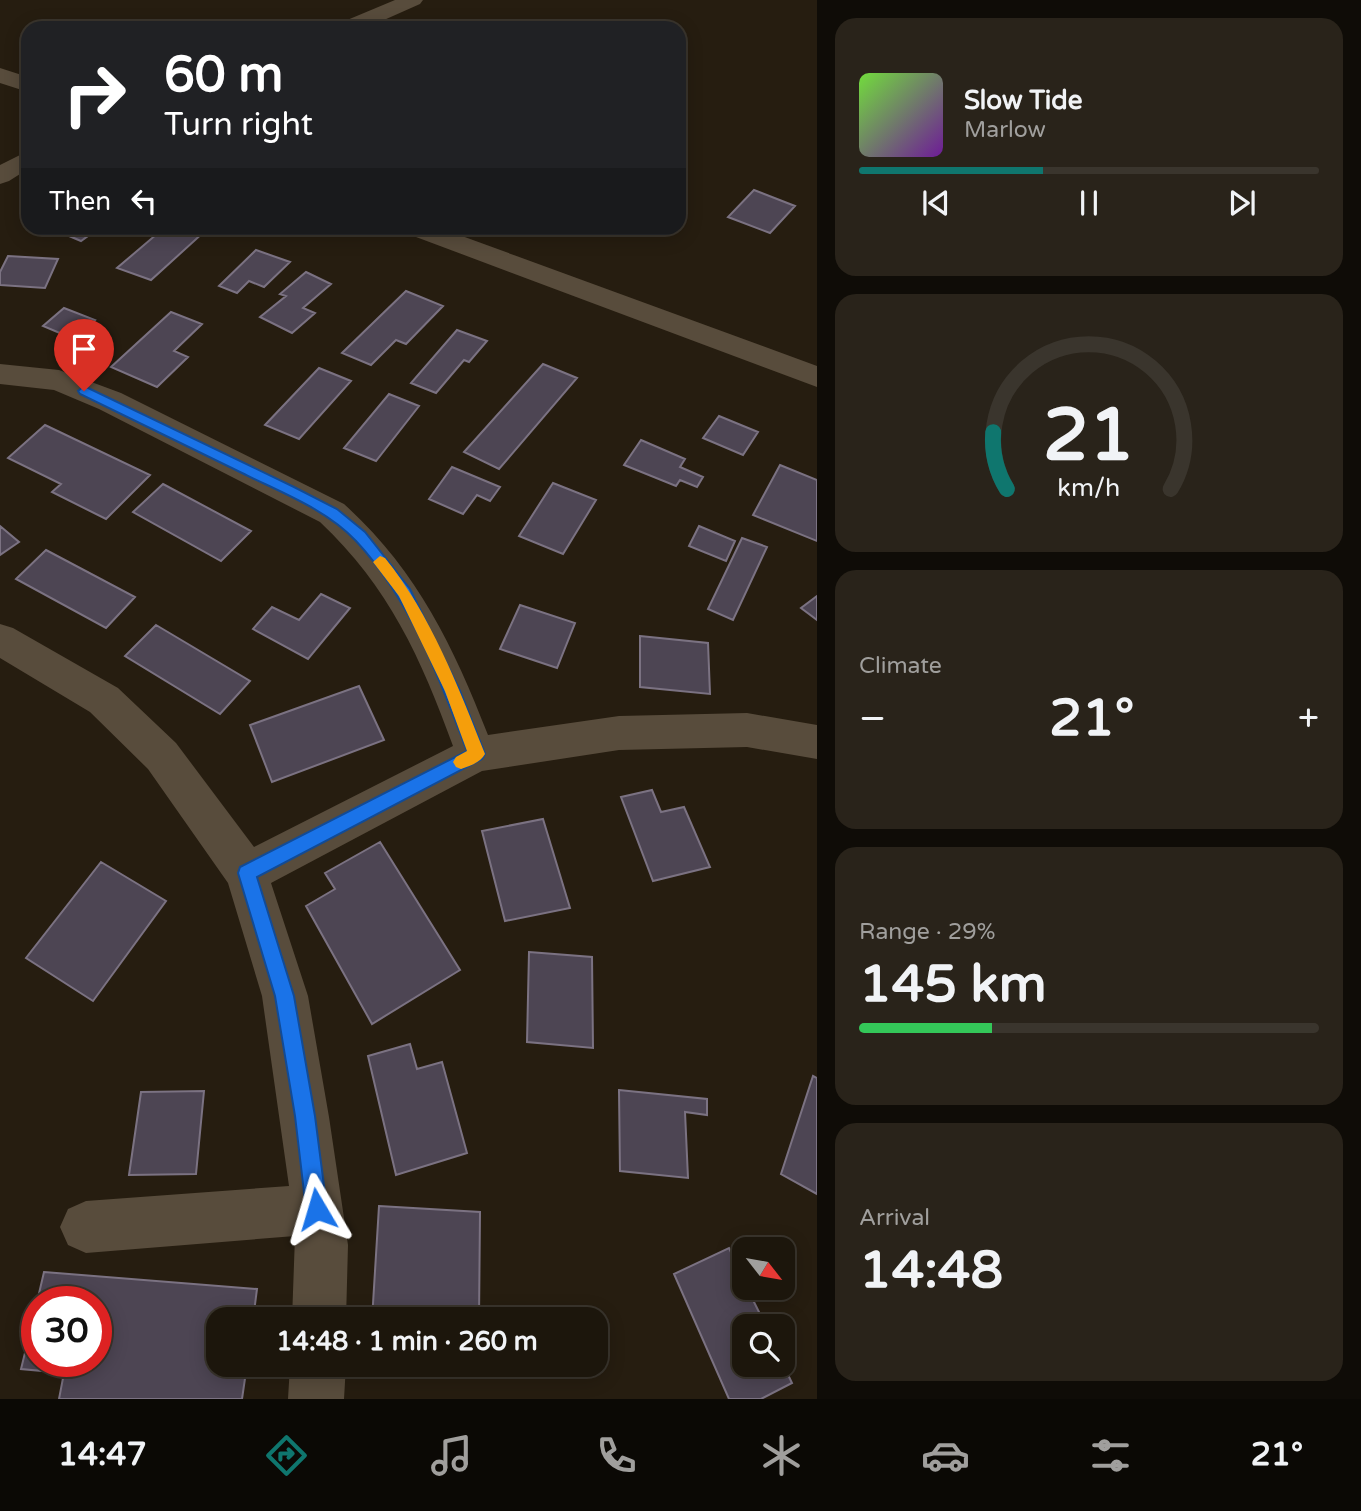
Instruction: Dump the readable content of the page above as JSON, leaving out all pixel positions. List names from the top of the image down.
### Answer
{
  "north": "bottom right",
  "page": {
    "turn": ["60 m", "Turn right"],
    "song": ["Slow Tide", "Marlow"],
    "then": "Then",
    "tile": [
      "Climate",
      ["Range · 29%", "145 km"],
      ["Arrival", "14:48"]
    ],
    "heat": ["−", "21°", "+"],
    "limit": "30",
    "trip": "14:48 · 1 min · 260 m",
    "tabs": ["14:47", "21°"],
    "gauge": ["21", "km/h"]
  }
}
